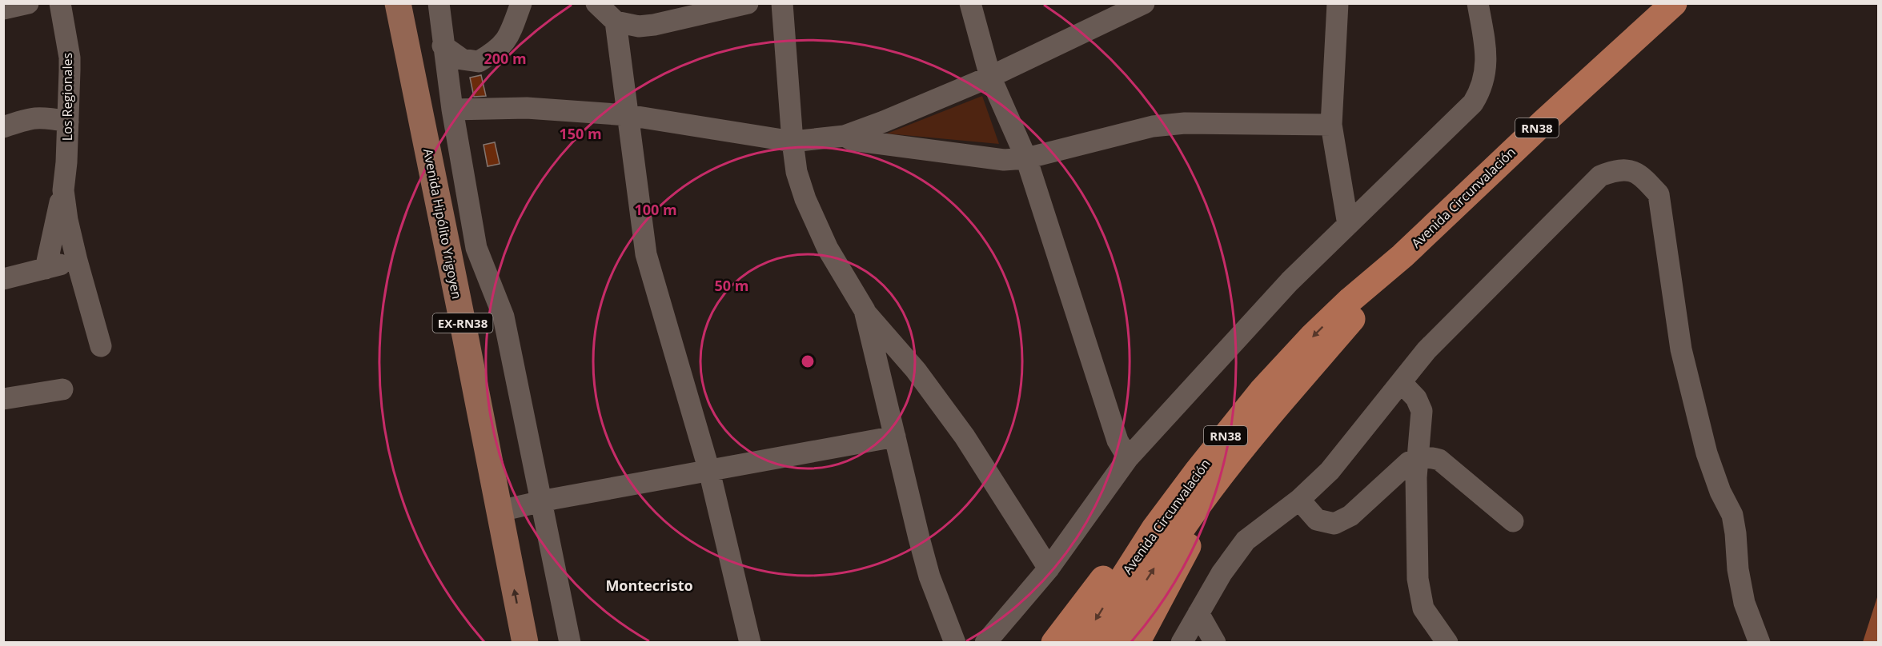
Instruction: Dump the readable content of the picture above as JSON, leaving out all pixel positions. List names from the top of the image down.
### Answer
{
  "streets": {
    "highway": ["RN38", "Avenida Circunvalación"],
    "main road": ["Avenida Hipólito Yrigoyen", "EX-RN38"],
    "street": ["Los Regionales"]
  },
  "districts": ["Montecristo"],
  "rings": [
    "200 m",
    "150 m",
    "100 m",
    "50 m"
  ]
}
